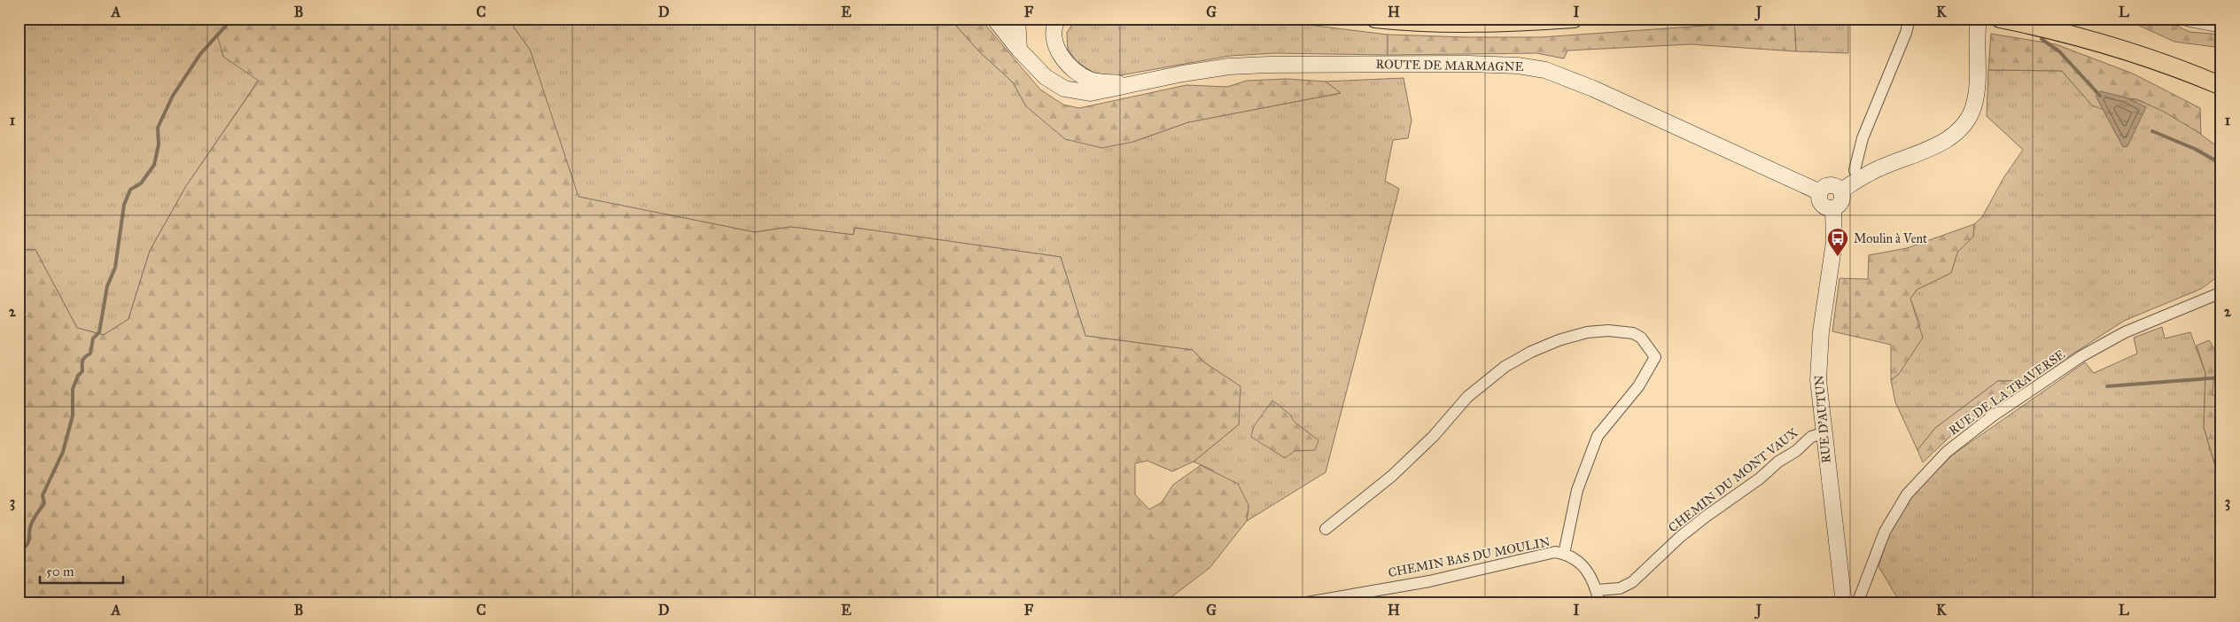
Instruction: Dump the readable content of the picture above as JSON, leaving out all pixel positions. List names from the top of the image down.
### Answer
{
  "streets": {
    "main road": ["ROUTE DE MARMAGNE", "RUE D'AUTUN"],
    "street": ["RUE DE LA TRAVERSE", "CHEMIN DU MONT VAUX", "CHEMIN BAS DU MOULIN"]
  },
  "crossings": [
    ["ROUTE DE MARMAGNE", "RUE D'AUTUN"],
    ["RUE D'AUTUN", "CHEMIN DU MONT VAUX"]
  ],
  "places": {
    "bus stop": ["Moulin à Vent"]
  },
  "scale_bar": "50 m",
  "grid": {
    "columns": [
      "A",
      "B",
      "C",
      "D",
      "E",
      "F",
      "G",
      "H",
      "I",
      "J",
      "K",
      "L"
    ],
    "rows": ["1", "2", "3"]
  }
}
